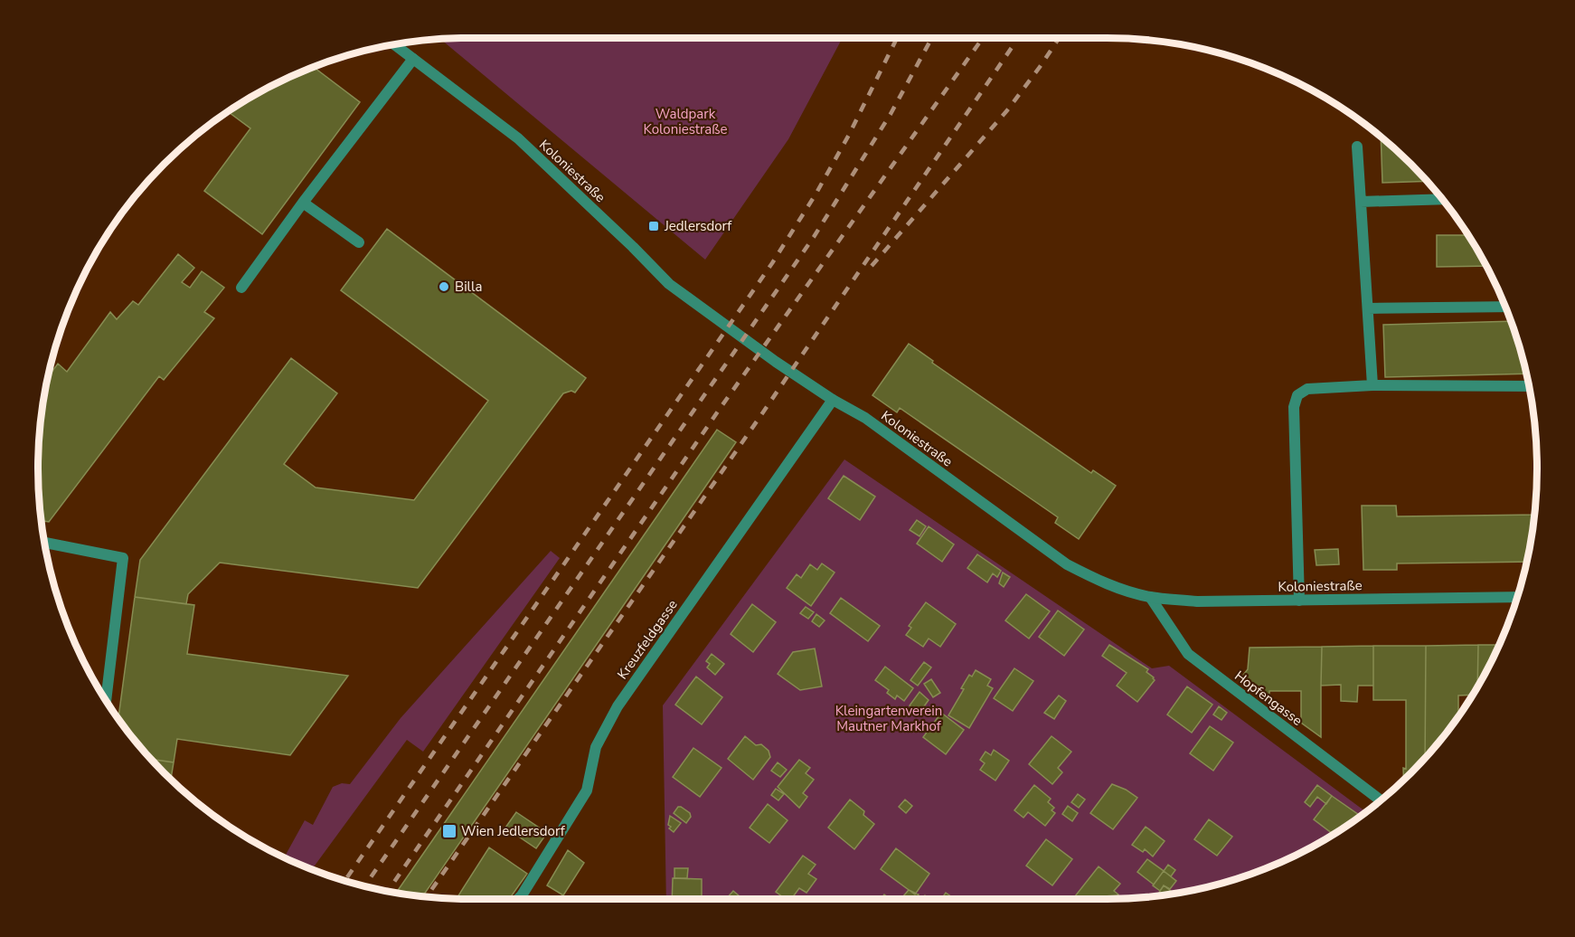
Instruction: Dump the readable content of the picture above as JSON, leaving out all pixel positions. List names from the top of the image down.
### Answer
{
  "streets": {
    "street": ["Koloniestraße", "Kreuzfeldgasse", "Hopfengasse"]
  },
  "crossings": [
    ["Koloniestraße", "Kreuzfeldgasse"],
    ["Koloniestraße", "Hopfengasse"]
  ],
  "parks": ["Waldpark Koloniestraße", "Kleingartenverein Mautner Markhof"],
  "places": {
    "transit": ["Jedlersdorf", "Wien Jedlersdorf"],
    "other": ["Billa"]
  }
}
